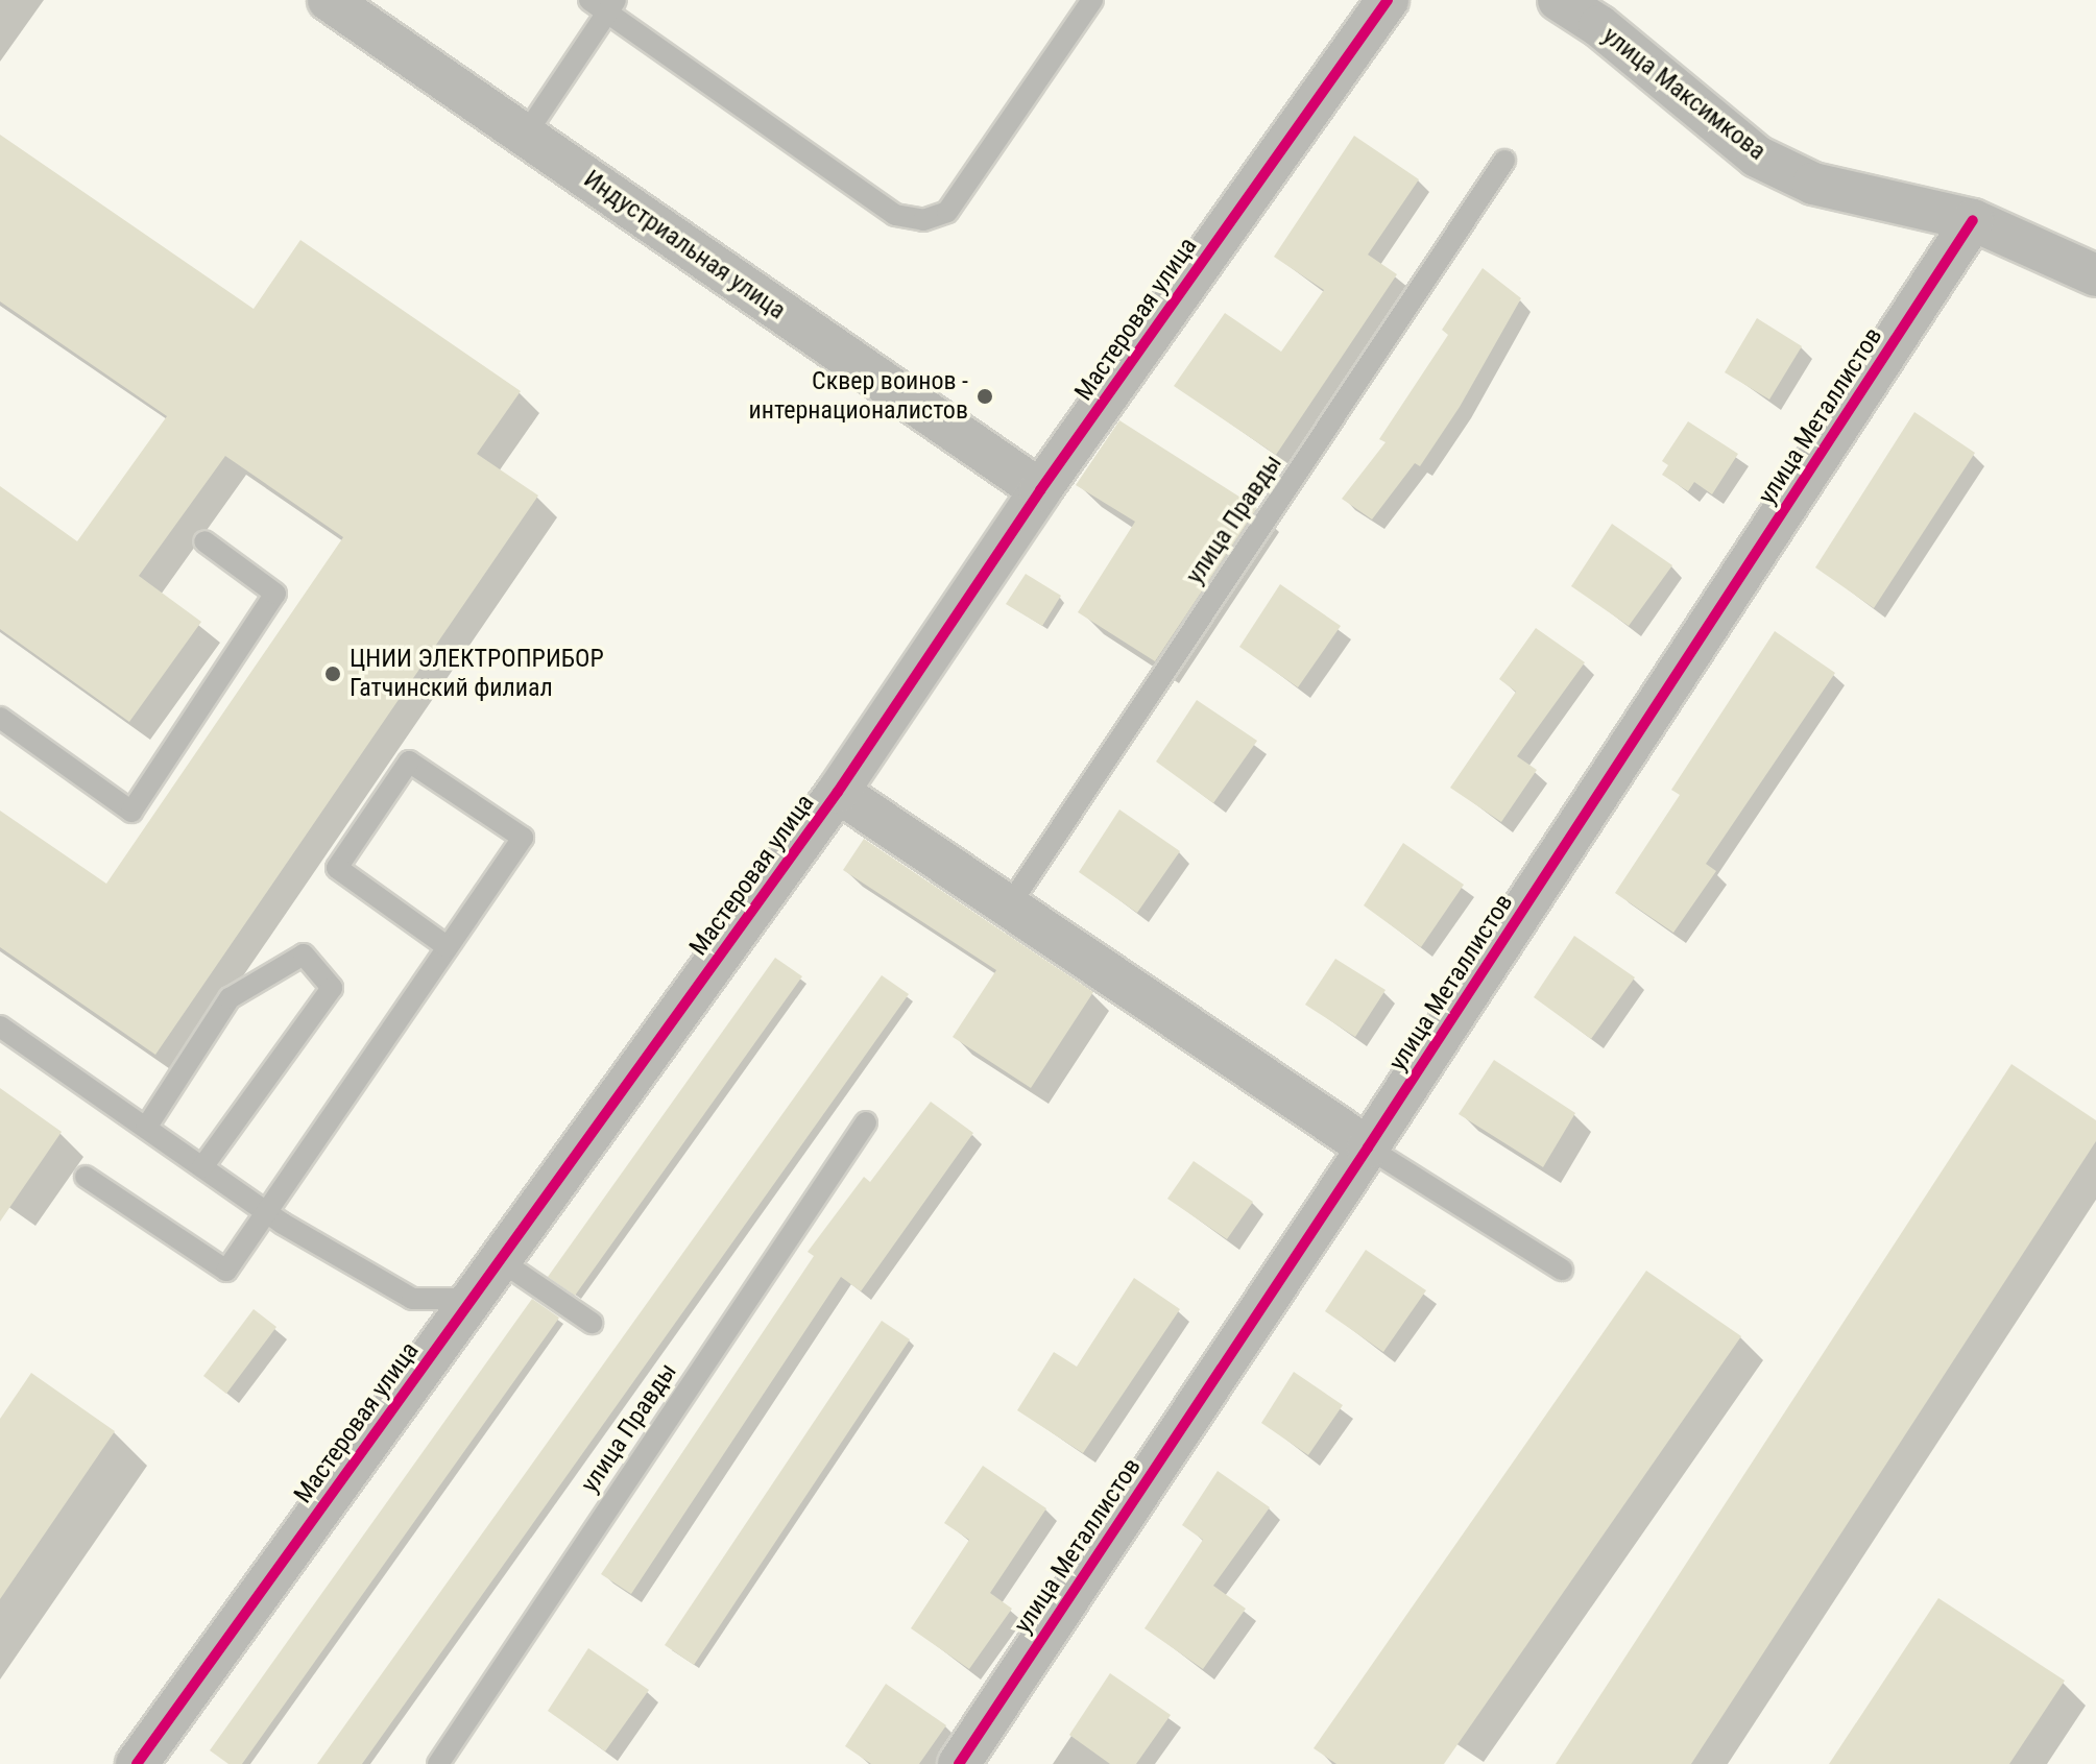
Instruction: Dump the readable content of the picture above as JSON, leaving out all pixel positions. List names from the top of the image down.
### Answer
{
  "streets": {
    "street": [
      "улица Максимкова",
      "Индустриальная улица",
      "Мастеровая улица",
      "улица Металлистов"
    ],
    "lane": ["улица Правды"]
  },
  "crossings": [
    ["улица Максимкова", "улица Металлистов"],
    ["Индустриальная улица", "Мастеровая улица"]
  ],
  "places": ["Сквер воинов - интернационалистов", "ЦНИИ ЭЛЕКТРОПРИБОР Гатчинский филиал"]
}
